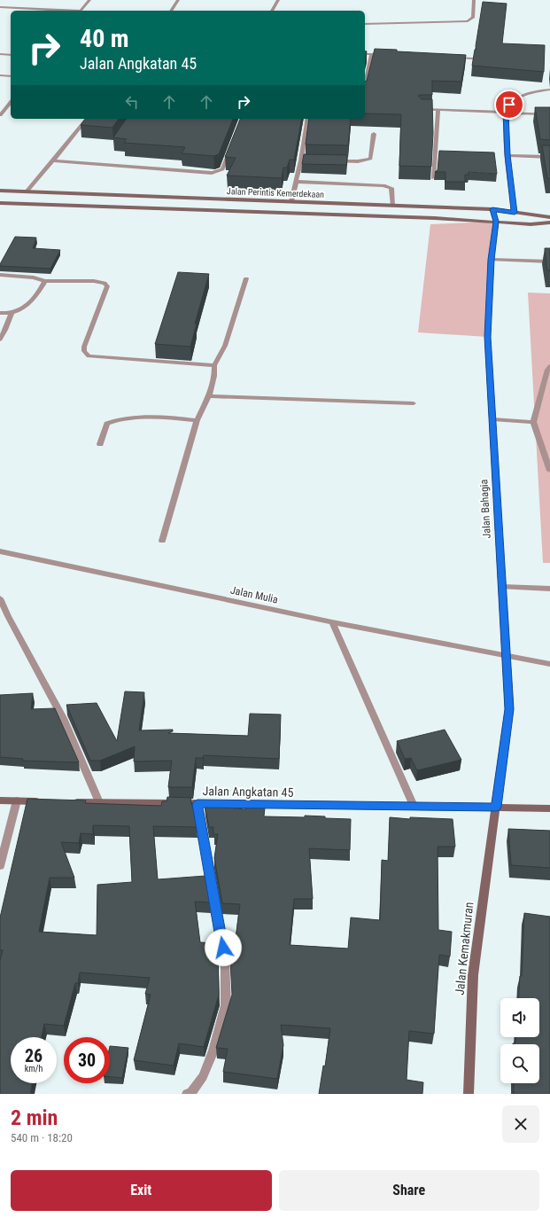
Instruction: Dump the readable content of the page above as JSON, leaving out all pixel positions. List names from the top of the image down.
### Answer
{
  "streets": {
    "street": [
      "Jalan Perintis Kemerdekaan",
      "Jalan Bahagia",
      "Jalan Mulia",
      "Jalan Angkatan 45",
      "Jalan Kemakmuran"
    ]
  },
  "crossings": [
    ["Jalan Perintis Kemerdekaan", "Jalan Bahagia"],
    ["Jalan Bahagia", "Jalan Mulia"],
    ["Jalan Bahagia", "Jalan Angkatan 45"],
    ["Jalan Bahagia", "Jalan Kemakmuran"],
    ["Jalan Angkatan 45", "Jalan Kemakmuran"]
  ],
  "page": {
    "turn": ["40 m", "Jalan Angkatan 45"],
    "speed": "26 km/h",
    "limit": "30",
    "heading": ["2 min", "540 m · 18:20"],
    "buttons": ["Exit", "Share"]
  }
}
